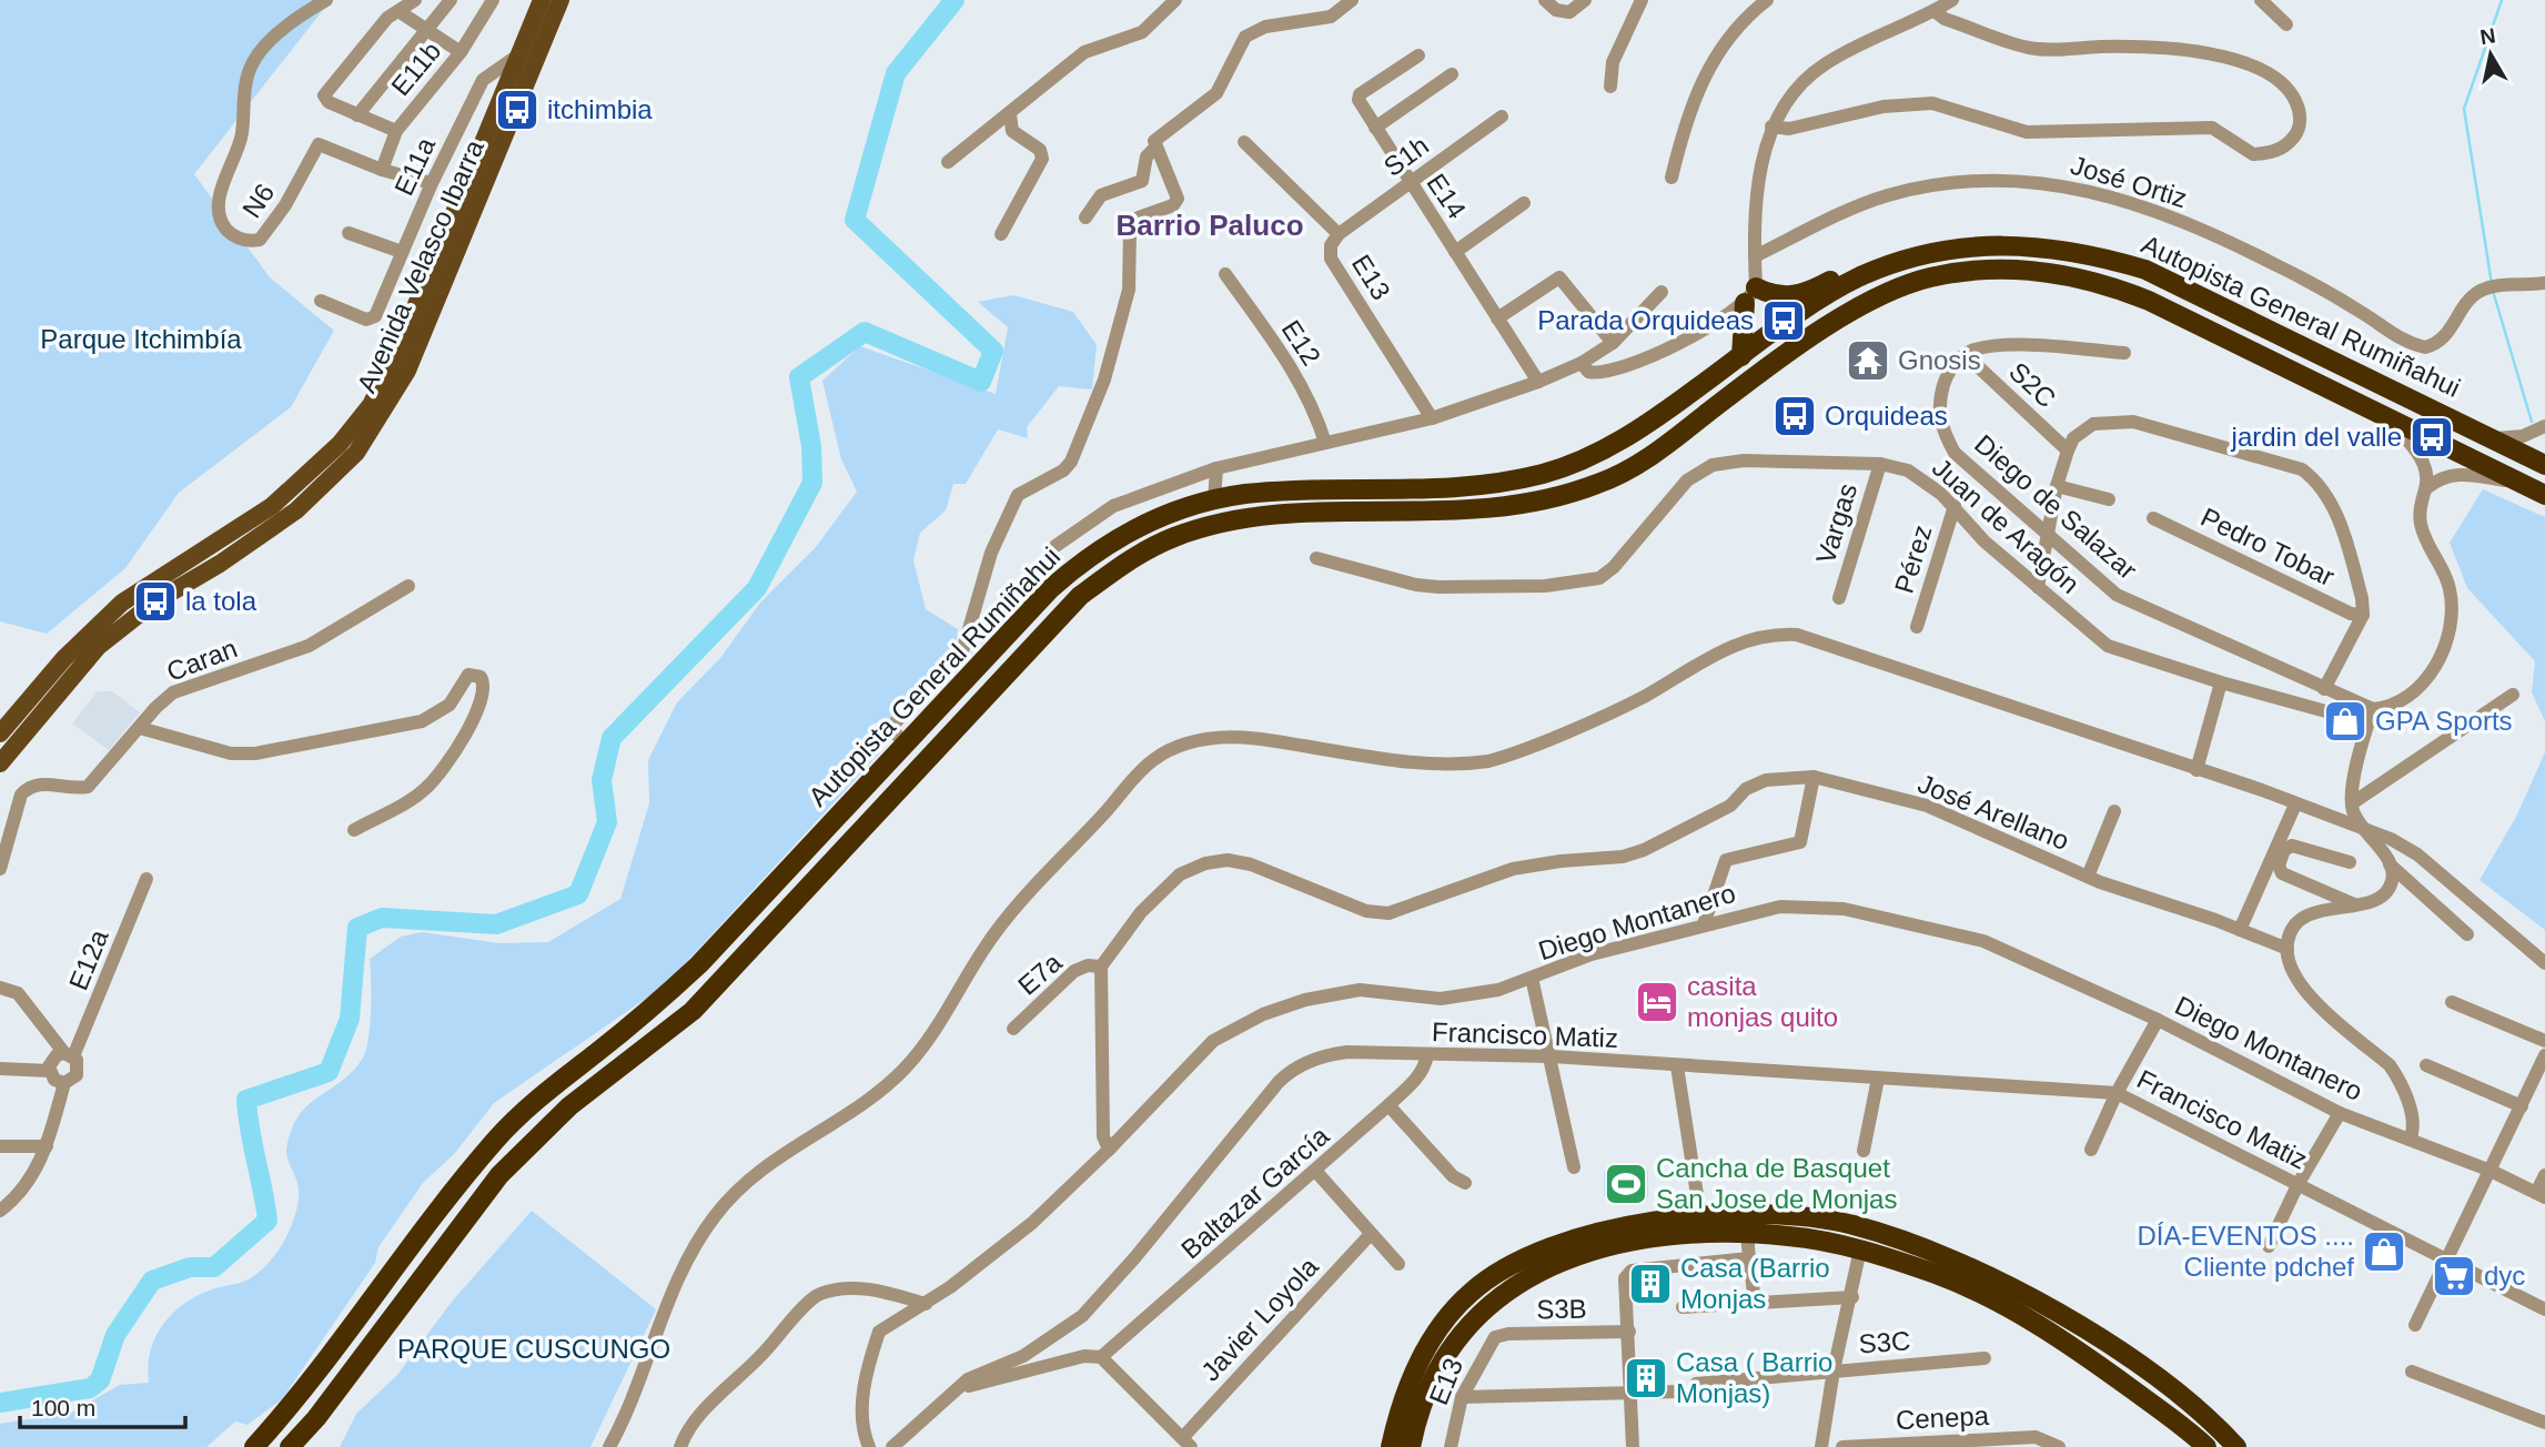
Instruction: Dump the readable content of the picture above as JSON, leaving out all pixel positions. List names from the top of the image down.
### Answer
{
  "streets": {
    "highway": ["Autopista General Rumiñahui"],
    "main road": ["Avenida Velasco Ibarra"],
    "street": [
      "E11b",
      "S1h",
      "E11a",
      "José Ortiz",
      "E14",
      "N6",
      "E13",
      "E12",
      "S2C",
      "Diego de Salazar",
      "Vargas",
      "Juan de Aragón",
      "Pedro Tobar",
      "Pérez",
      "Caran",
      "José Arellano",
      "Diego Montanero",
      "E12a",
      "E7a",
      "Francisco Matiz",
      "Baltazar García",
      "S3B",
      "Javier Loyola",
      "S3C",
      "Cenepa"
    ]
  },
  "crossings": [
    ["E11b", "N6"],
    ["S1h", "E14"],
    ["S1h", "E13"],
    ["E11a", "N6"],
    ["E11a", "Avenida Velasco Ibarra"],
    ["E13", "S3B"],
    ["S2C", "Diego de Salazar"],
    ["Diego de Salazar", "Juan de Aragón"],
    ["Vargas", "Juan de Aragón"],
    ["Juan de Aragón", "Pérez"],
    ["José Arellano", "E7a"],
    ["Francisco Matiz", "Baltazar García"]
  ],
  "districts": ["Barrio Paluco"],
  "parks": ["Parque Itchimbía", "PARQUE CUSCUNGO"],
  "places": {
    "bus stop": [
      "itchimbia",
      "Parada Orquideas",
      "Orquideas",
      "jardin del valle",
      "la tola"
    ],
    "temple": ["Gnosis"],
    "shop": ["GPA Sports", "DÍA-EVENTOS .... Cliente pdchef"],
    "hotel": ["casita monjas quito"],
    "sports": ["Cancha de Basquet San Jose de Monjas"],
    "supermarket": ["dyc"],
    "building": ["Casa (Barrio Monjas", "Casa ( Barrio Monjas)"]
  },
  "scale_bar": "100 m",
  "north": "top"
}
